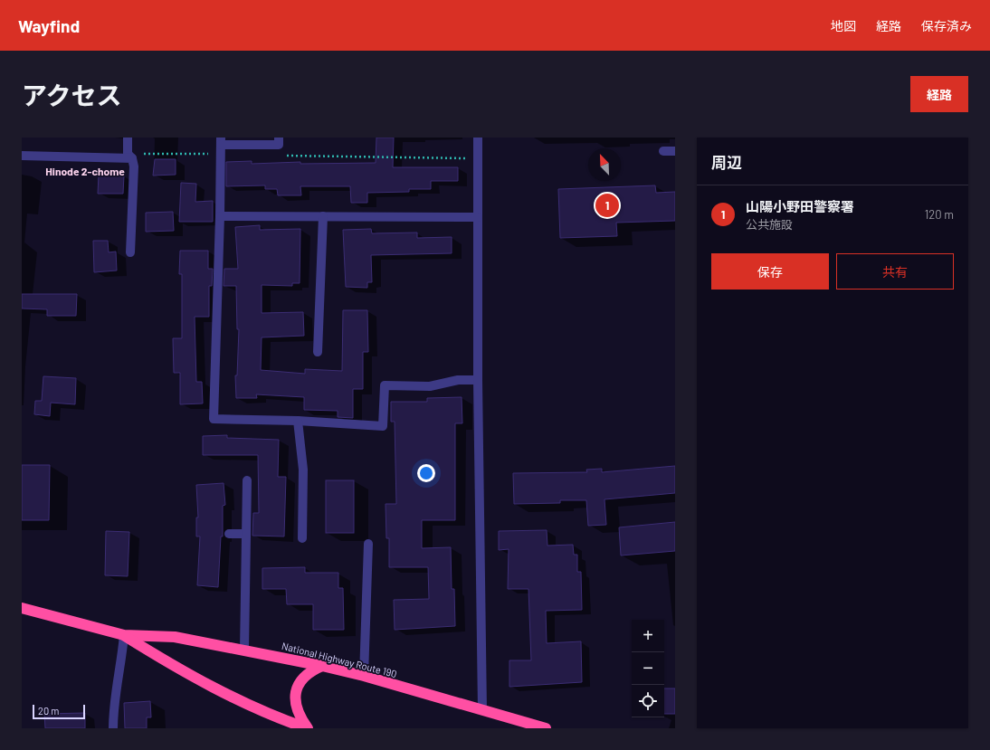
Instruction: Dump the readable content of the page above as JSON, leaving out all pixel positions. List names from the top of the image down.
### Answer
{
  "streets": {
    "highway": ["National Highway Route 190"]
  },
  "districts": ["Hinode 2-chome"],
  "scale_bar": "20 m",
  "north": "top left",
  "page": {
    "header": "Wayfind",
    "nav": ["地図", "経路", "保存済み"],
    "title": "アクセス",
    "buttons": [
      "経路",
      ["保存", "共有"]
    ],
    "heading": "周辺",
    "list": [
      {
        "mark": "1",
        "name": "山陽小野田警察署",
        "note": "公共施設",
        "value": "120 m"
      }
    ],
    "pins": "1",
    "map_buttons": ["+", "−"],
    "scale": "20 m"
  }
}
